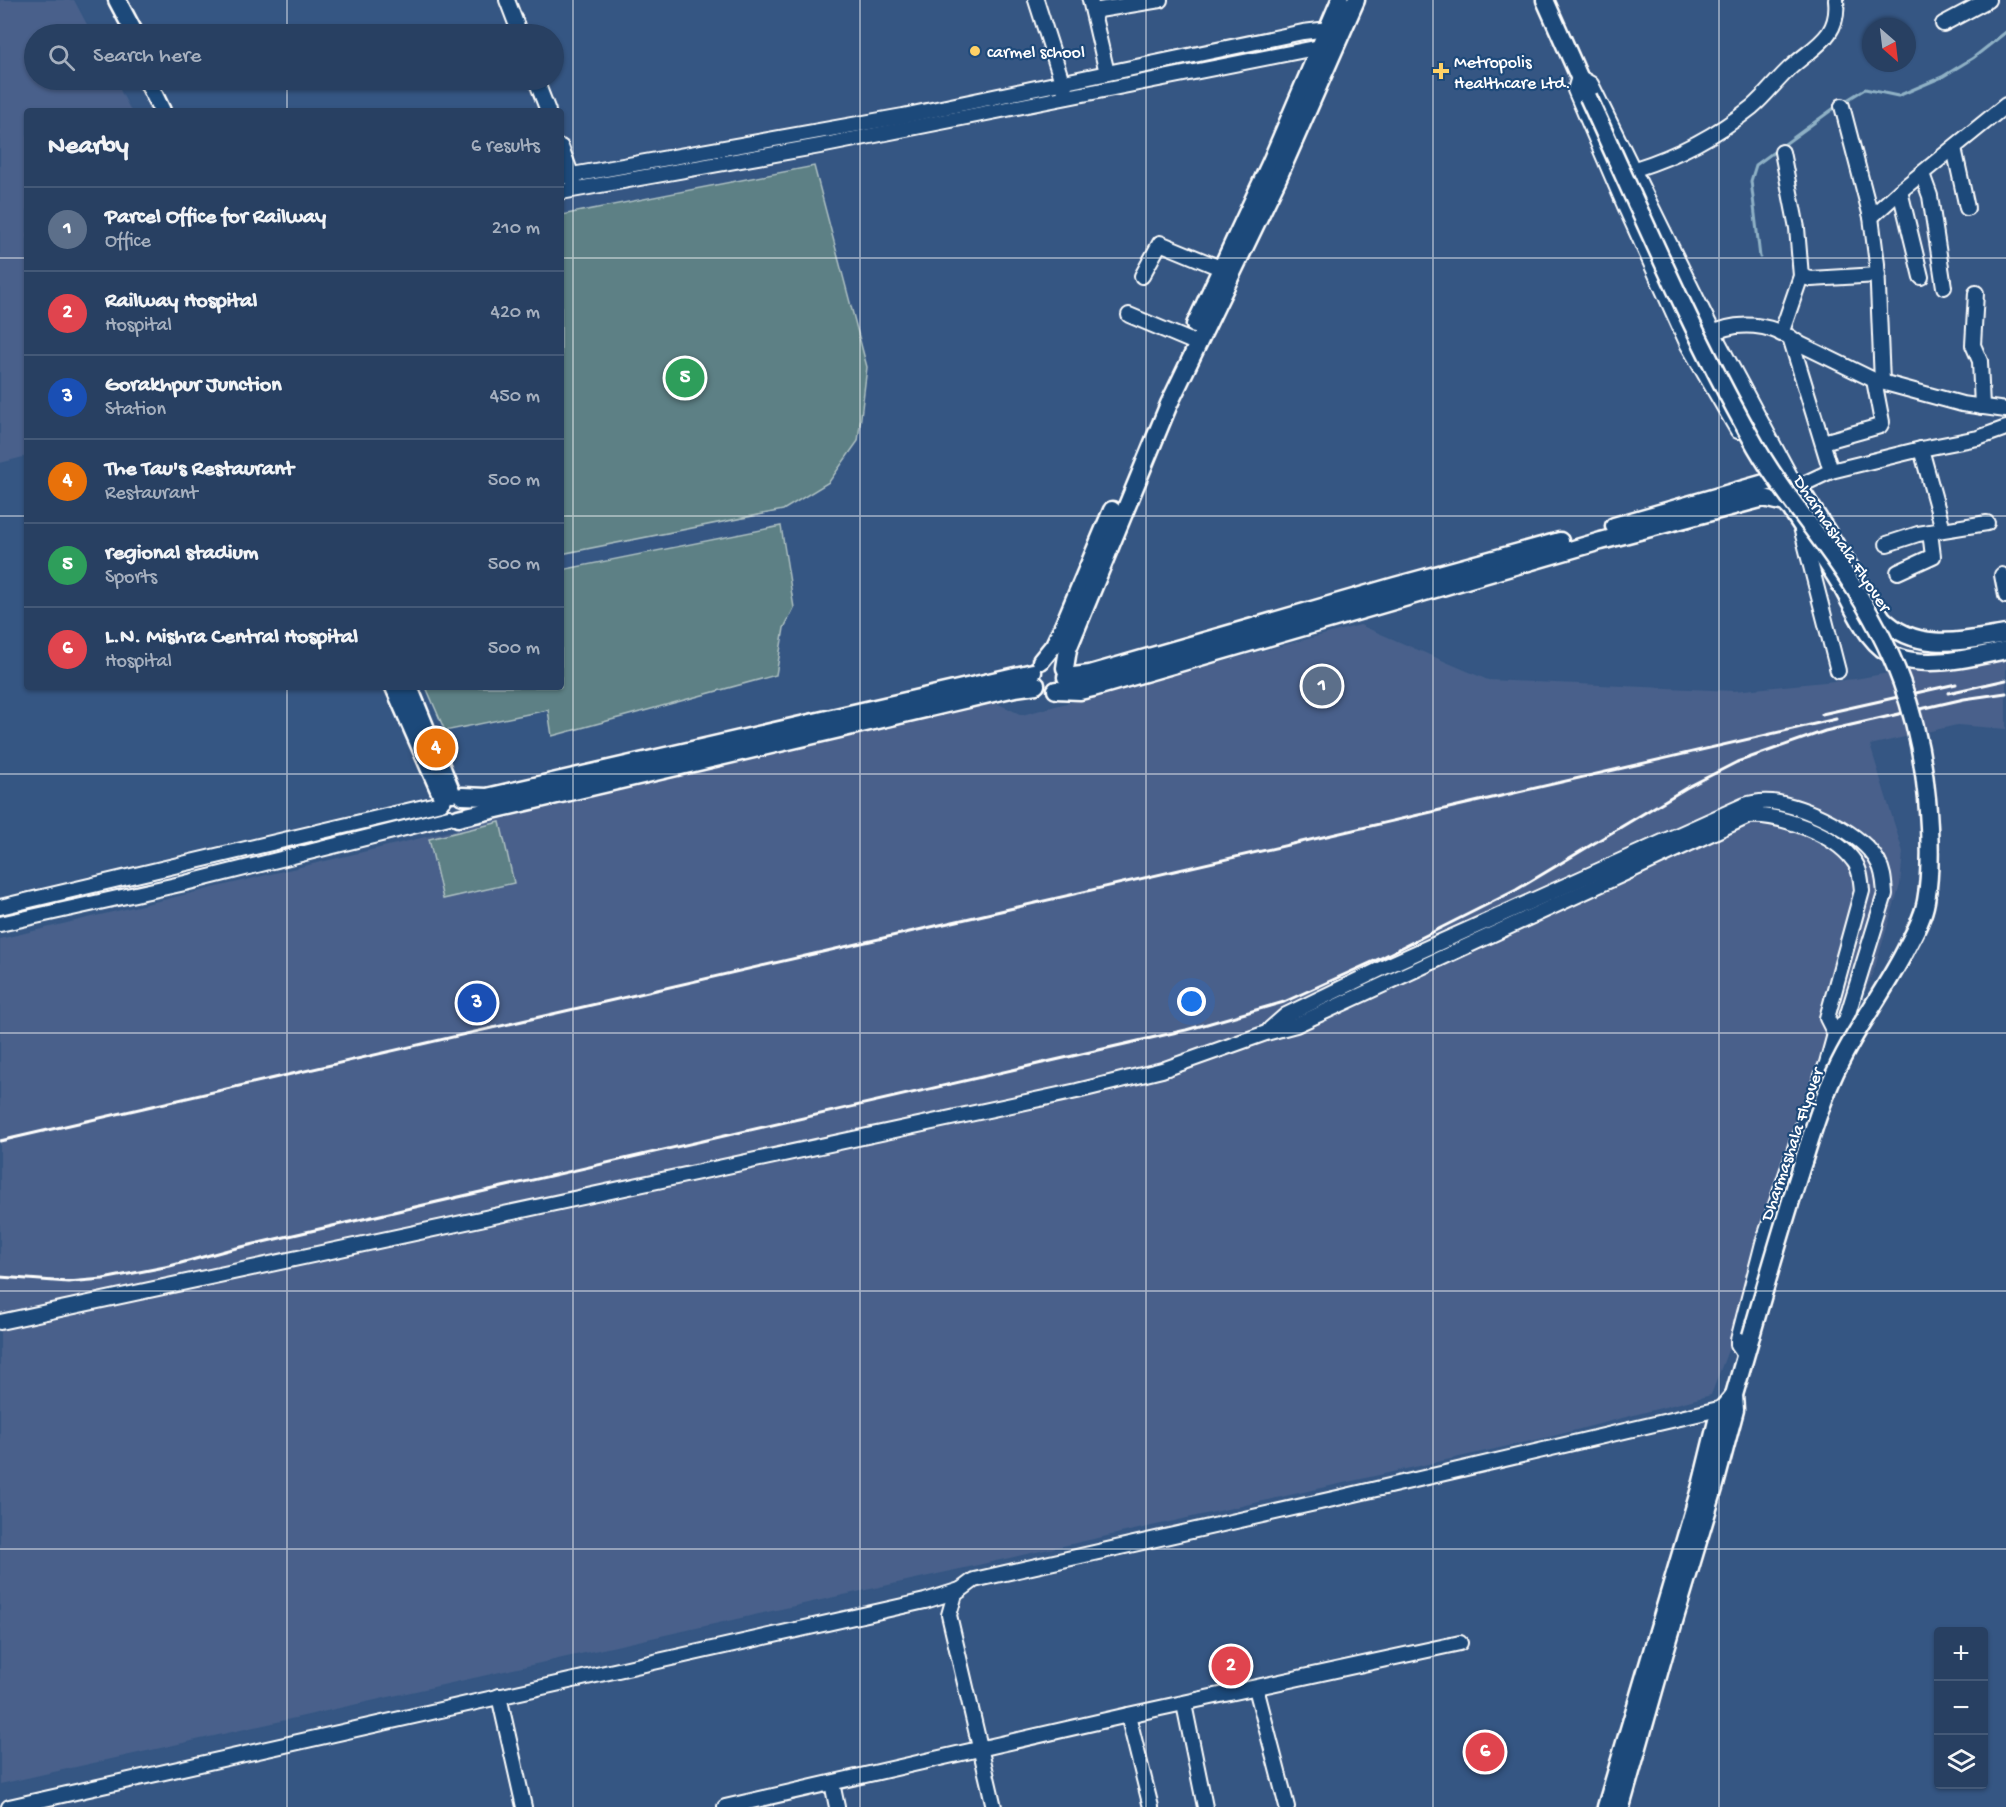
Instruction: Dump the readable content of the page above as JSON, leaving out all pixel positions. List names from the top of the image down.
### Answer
{
  "streets": {
    "main road": ["Dharmashala Flyover"]
  },
  "places": {
    "other": ["carmel school"],
    "health": ["Metropolis Healthcare Ltd."]
  },
  "north": "bottom right",
  "page": {
    "search": "Search here",
    "heading": ["Nearby", "6 results"],
    "list": [
      {
        "mark": "1",
        "name": "Parcel Office for Railway",
        "note": "Office",
        "value": "210 m"
      },
      {
        "mark": "2",
        "name": "Railway Hospital",
        "note": "Hospital",
        "value": "420 m"
      },
      {
        "mark": "3",
        "name": "Gorakhpur Junction",
        "note": "Station",
        "value": "450 m"
      },
      {
        "mark": "4",
        "name": "The Tau's Restaurant",
        "note": "Restaurant",
        "value": "500 m"
      },
      {
        "mark": "5",
        "name": "regional stadium",
        "note": "Sports",
        "value": "500 m"
      },
      {
        "mark": "6",
        "name": "L.N. Mishra Central Hospital",
        "note": "Hospital",
        "value": "500 m"
      }
    ],
    "pins": [
      "5",
      "1",
      "4",
      "3",
      "2",
      "6"
    ],
    "map_buttons": ["+", "−"]
  }
}
